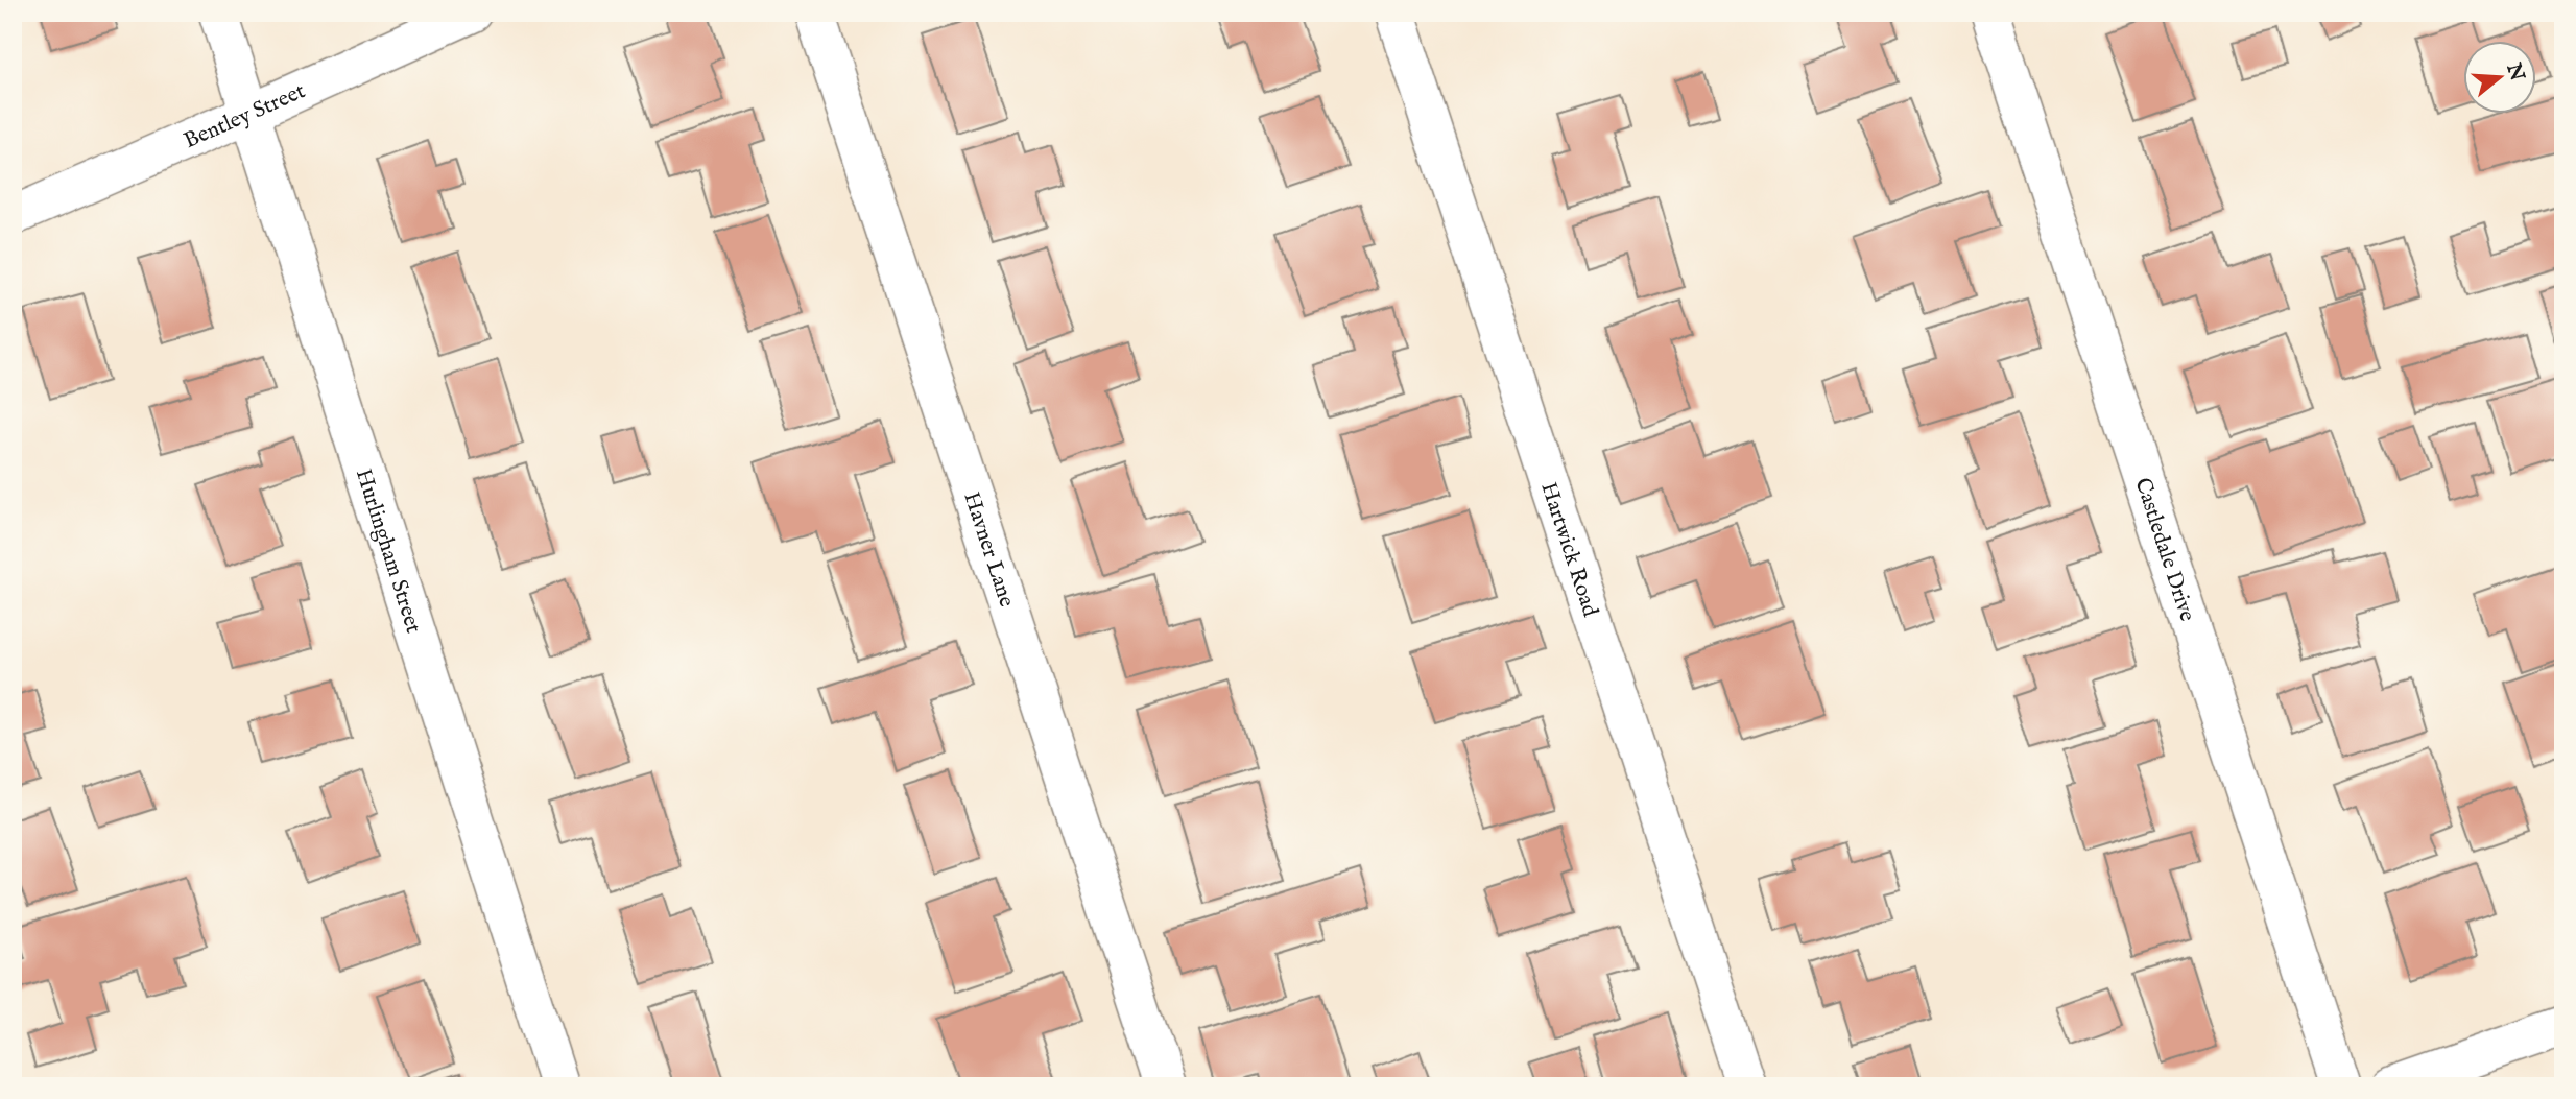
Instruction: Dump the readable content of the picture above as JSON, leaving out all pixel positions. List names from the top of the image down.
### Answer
{
  "streets": {
    "street": [
      "Bentley Street",
      "Hurlingham Street",
      "Havner Lane",
      "Hartwick Road",
      "Castledale Drive"
    ]
  },
  "crossings": [
    ["Bentley Street", "Hurlingham Street"]
  ],
  "north": "right"
}
